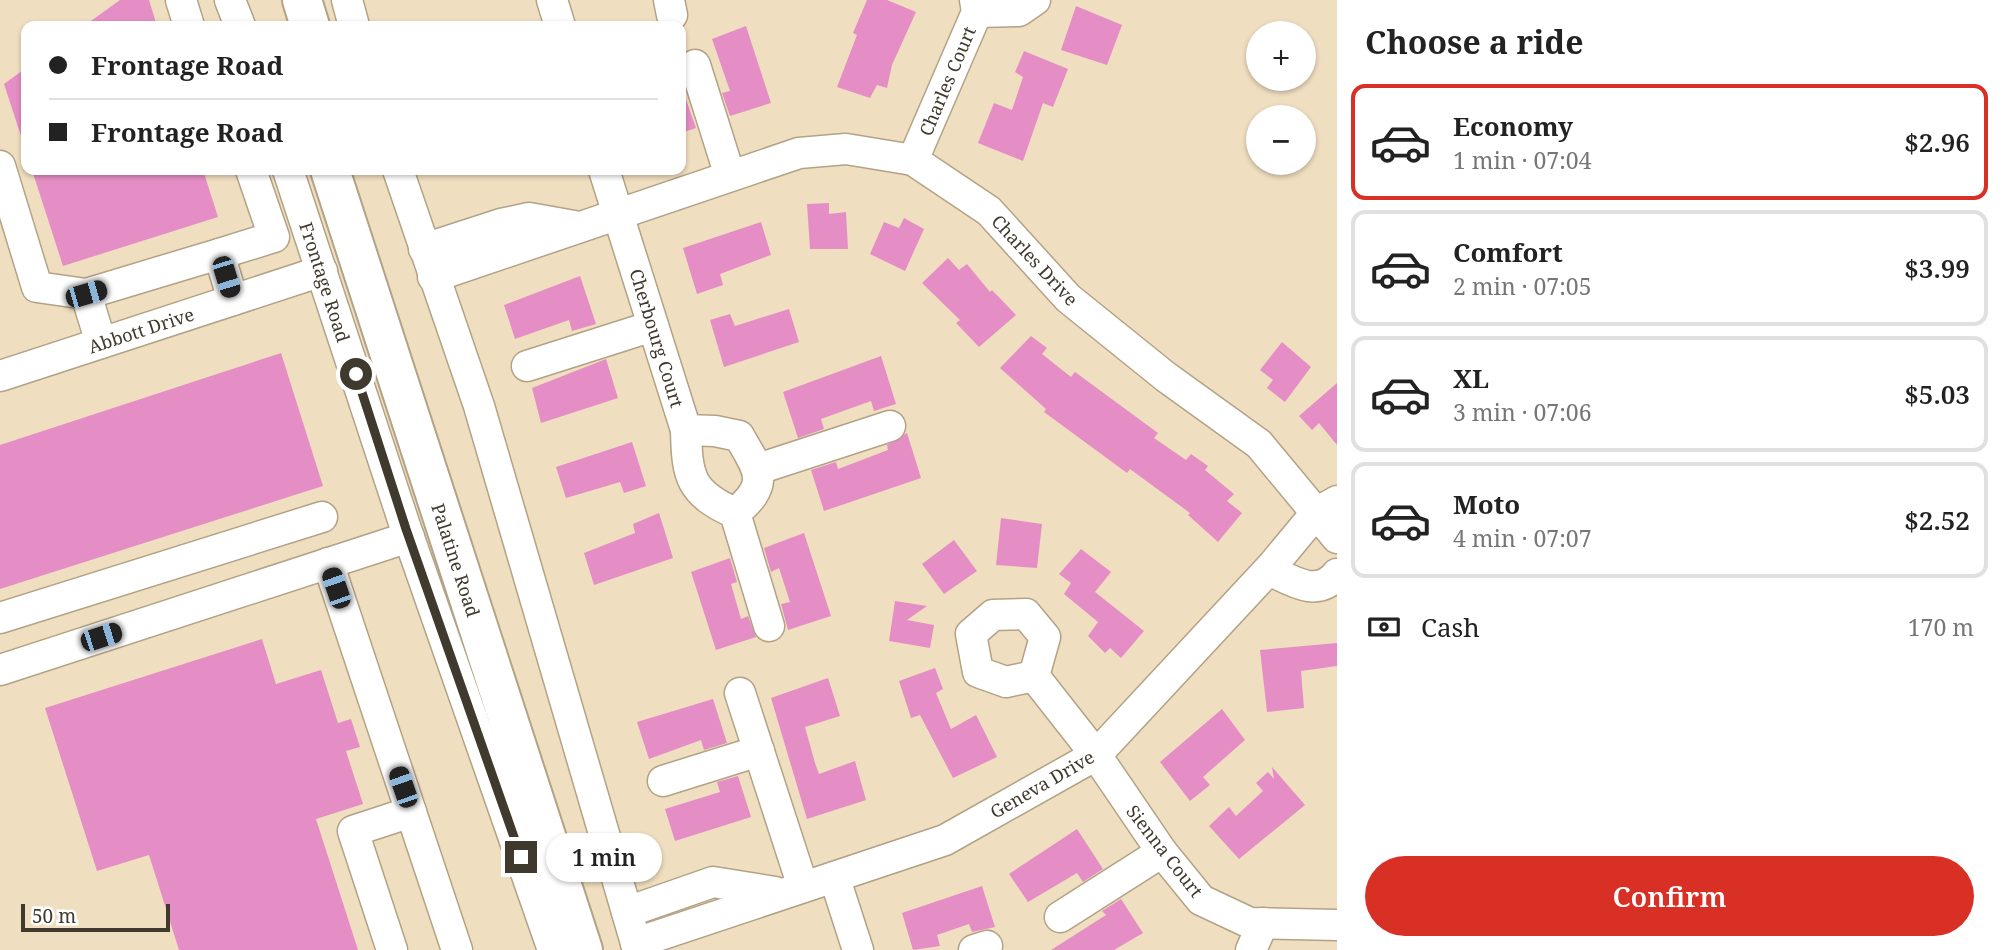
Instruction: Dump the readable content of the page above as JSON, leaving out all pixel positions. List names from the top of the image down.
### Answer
{
  "streets": {
    "highway": ["Palatine Road"],
    "street": [
      "Charles Court",
      "Charles Drive",
      "Frontage Road",
      "Abbott Drive",
      "Cherbourg Court",
      "Geneva Drive",
      "Sienna Court"
    ]
  },
  "crossings": [
    ["Charles Court", "Charles Drive"],
    ["Charles Drive", "Cherbourg Court"],
    ["Charles Drive", "Geneva Drive"],
    ["Frontage Road", "Abbott Drive"],
    ["Palatine Road", "Geneva Drive"],
    ["Geneva Drive", "Sienna Court"]
  ],
  "scale_bar": "50 m",
  "page": {
    "heading": "Choose a ride",
    "map_buttons": ["+", "−"],
    "banner": ["Frontage Road", "Frontage Road"],
    "list": [
      {
        "name": "Economy",
        "note": "1 min · 07:04",
        "value": "$2.96"
      },
      {
        "name": "Comfort",
        "note": "2 min · 07:05",
        "value": "$3.99"
      },
      {
        "name": "XL",
        "note": "3 min · 07:06",
        "value": "$5.03"
      },
      {
        "name": "Moto",
        "note": "4 min · 07:07",
        "value": "$2.52"
      }
    ],
    "pay": ["Cash", "170 m"],
    "bubble": "1 min",
    "buttons": "Confirm",
    "scale": "50 m"
  }
}
